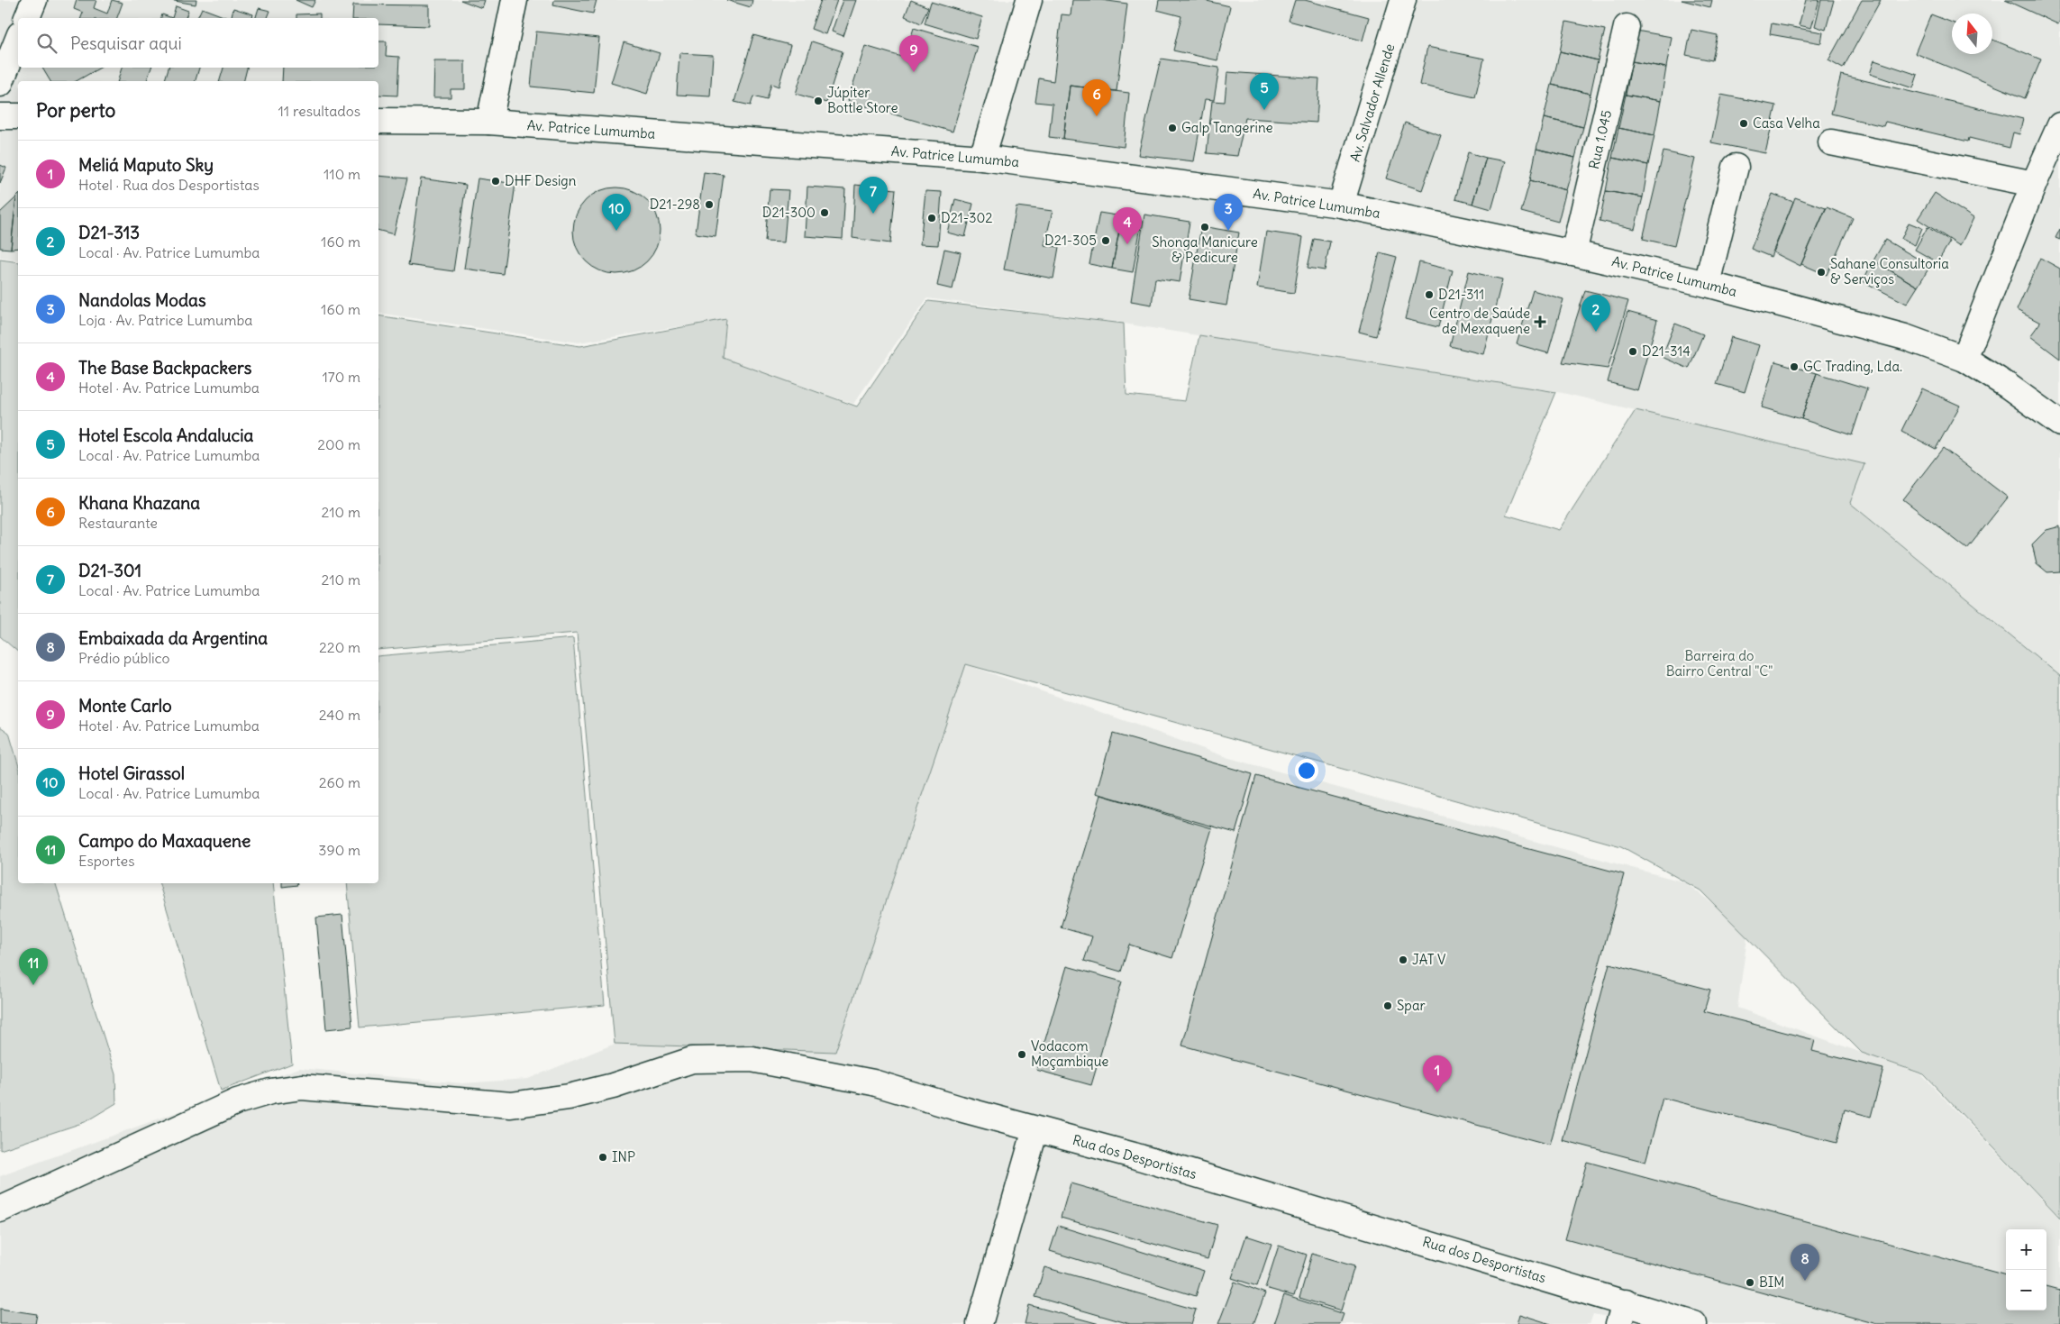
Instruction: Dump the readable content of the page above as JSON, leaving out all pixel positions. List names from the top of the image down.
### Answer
{
  "streets": {
    "street": [
      "Av. Salvador Allende",
      "Av. Patrice Lumumba",
      "Rua 1.045",
      "Rua dos Desportistas"
    ]
  },
  "crossings": [
    ["Av. Salvador Allende", "Av. Patrice Lumumba"],
    ["Av. Patrice Lumumba", "Rua 1.045"]
  ],
  "parks": ["Barreira do Bairro Central \"C\""],
  "places": {
    "other": [
      "Júpiter Bottle Store",
      "Casa Velha",
      "Galp Tangerine",
      "DHF Design",
      "D21-298",
      "D21-300",
      "D21-302",
      "Shonga Manicure & Pedicure",
      "D21-305",
      "Sahane Consultoria & Serviços",
      "D21-311",
      "D21-314",
      "GC Trading, Lda.",
      "JAT V",
      "Spar",
      "Vodacom Moçambique",
      "INP",
      "BIM"
    ],
    "health": ["Centro de Saúde de Mexaquene"]
  },
  "north": "top",
  "page": {
    "search": "Pesquisar aqui",
    "pins": [
      "9",
      "5",
      "6",
      "7",
      "3",
      "10",
      "4",
      "2",
      "11",
      "1",
      "8"
    ],
    "heading": ["Por perto", "11 resultados"],
    "list": [
      {
        "mark": "1",
        "name": "Meliá Maputo Sky",
        "note": "Hotel · Rua dos Desportistas",
        "value": "110 m"
      },
      {
        "mark": "2",
        "name": "D21-313",
        "note": "Local · Av. Patrice Lumumba",
        "value": "160 m"
      },
      {
        "mark": "3",
        "name": "Nandolas Modas",
        "note": "Loja · Av. Patrice Lumumba",
        "value": "160 m"
      },
      {
        "mark": "4",
        "name": "The Base Backpackers",
        "note": "Hotel · Av. Patrice Lumumba",
        "value": "170 m"
      },
      {
        "mark": "5",
        "name": "Hotel Escola Andalucia",
        "note": "Local · Av. Patrice Lumumba",
        "value": "200 m"
      },
      {
        "mark": "6",
        "name": "Khana Khazana",
        "note": "Restaurante",
        "value": "210 m"
      },
      {
        "mark": "7",
        "name": "D21-301",
        "note": "Local · Av. Patrice Lumumba",
        "value": "210 m"
      },
      {
        "mark": "8",
        "name": "Embaixada da Argentina",
        "note": "Prédio público",
        "value": "220 m"
      },
      {
        "mark": "9",
        "name": "Monte Carlo",
        "note": "Hotel · Av. Patrice Lumumba",
        "value": "240 m"
      },
      {
        "mark": "10",
        "name": "Hotel Girassol",
        "note": "Local · Av. Patrice Lumumba",
        "value": "260 m"
      },
      {
        "mark": "11",
        "name": "Campo do Maxaquene",
        "note": "Esportes",
        "value": "390 m"
      }
    ],
    "map_buttons": ["+", "−"]
  }
}
